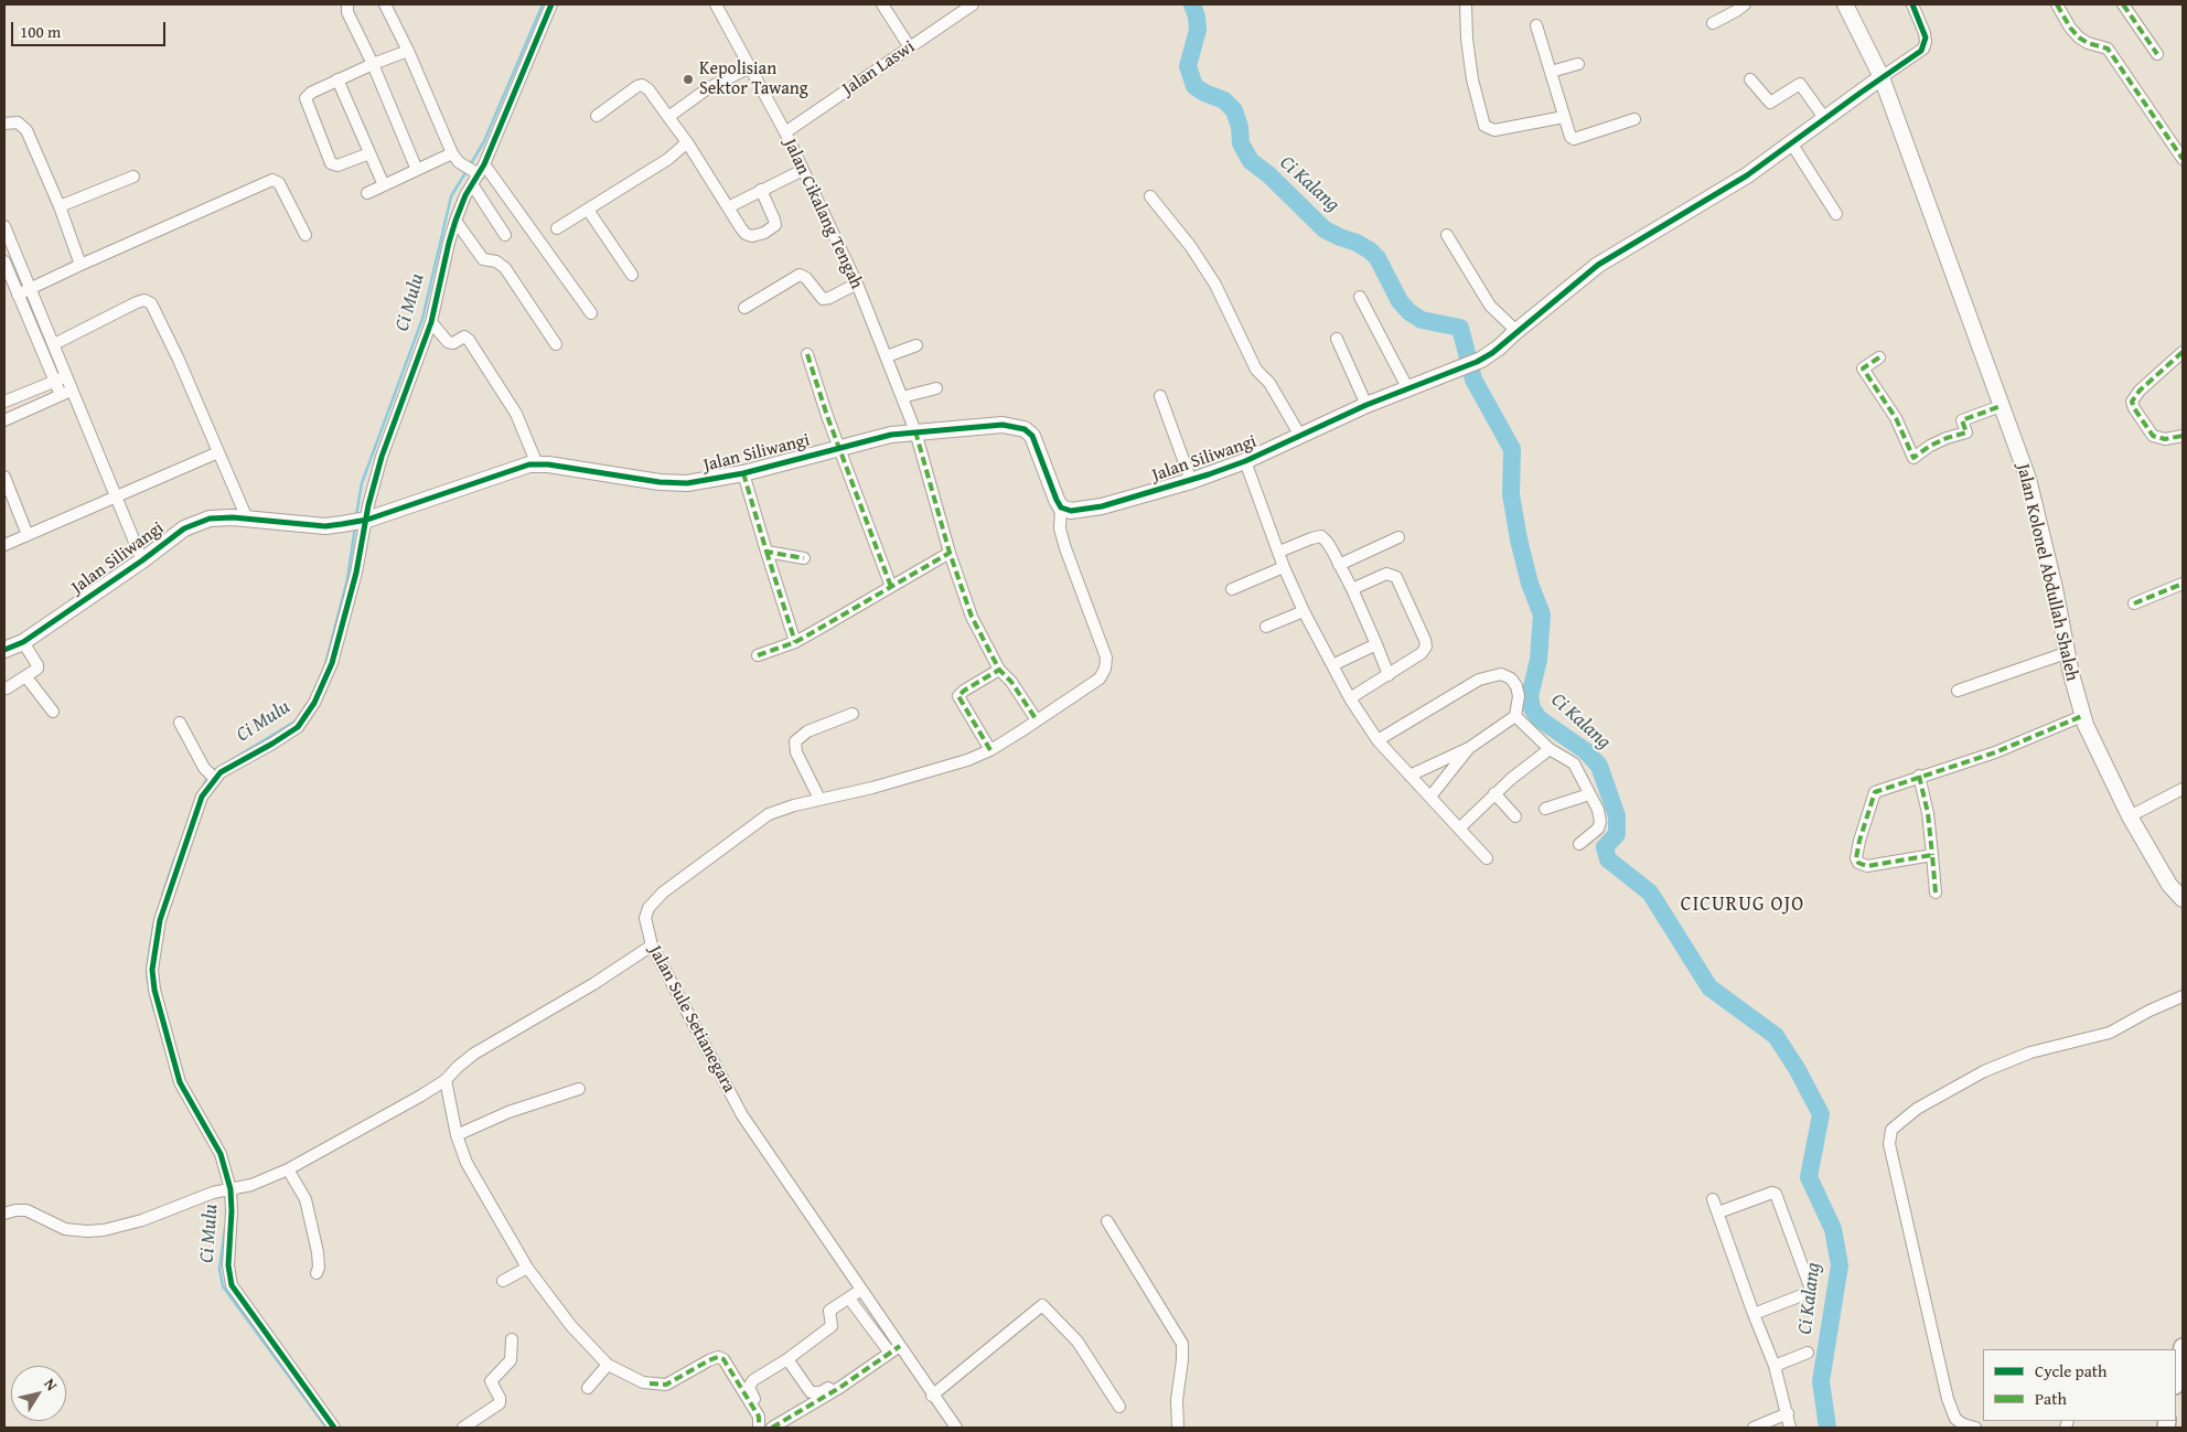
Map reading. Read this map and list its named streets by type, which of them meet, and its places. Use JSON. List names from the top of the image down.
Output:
{
  "streets": {
    "street": [
      "Jalan Laswi",
      "Jalan Cikalang Tengah",
      "Jalan Siliwangi",
      "Jalan Kolonel Abdullah Shaleh",
      "Jalan Sule Setianegara"
    ]
  },
  "crossings": [
    ["Jalan Laswi", "Jalan Cikalang Tengah"],
    ["Jalan Cikalang Tengah", "Jalan Siliwangi"],
    ["Jalan Cikalang Tengah", "Jalan Sule Setianegara"],
    ["Jalan Siliwangi", "Jalan Kolonel Abdullah Shaleh"],
    ["Jalan Siliwangi", "Jalan Sule Setianegara"]
  ],
  "districts": ["CICURUG OJO"],
  "water": ["Ci Kalang", "Ci Mulu"],
  "places": ["Kepolisian Sektor Tawang"],
  "legend": ["Cycle path", "Path"],
  "scale_bar": "100 m",
  "north": "top right"
}
